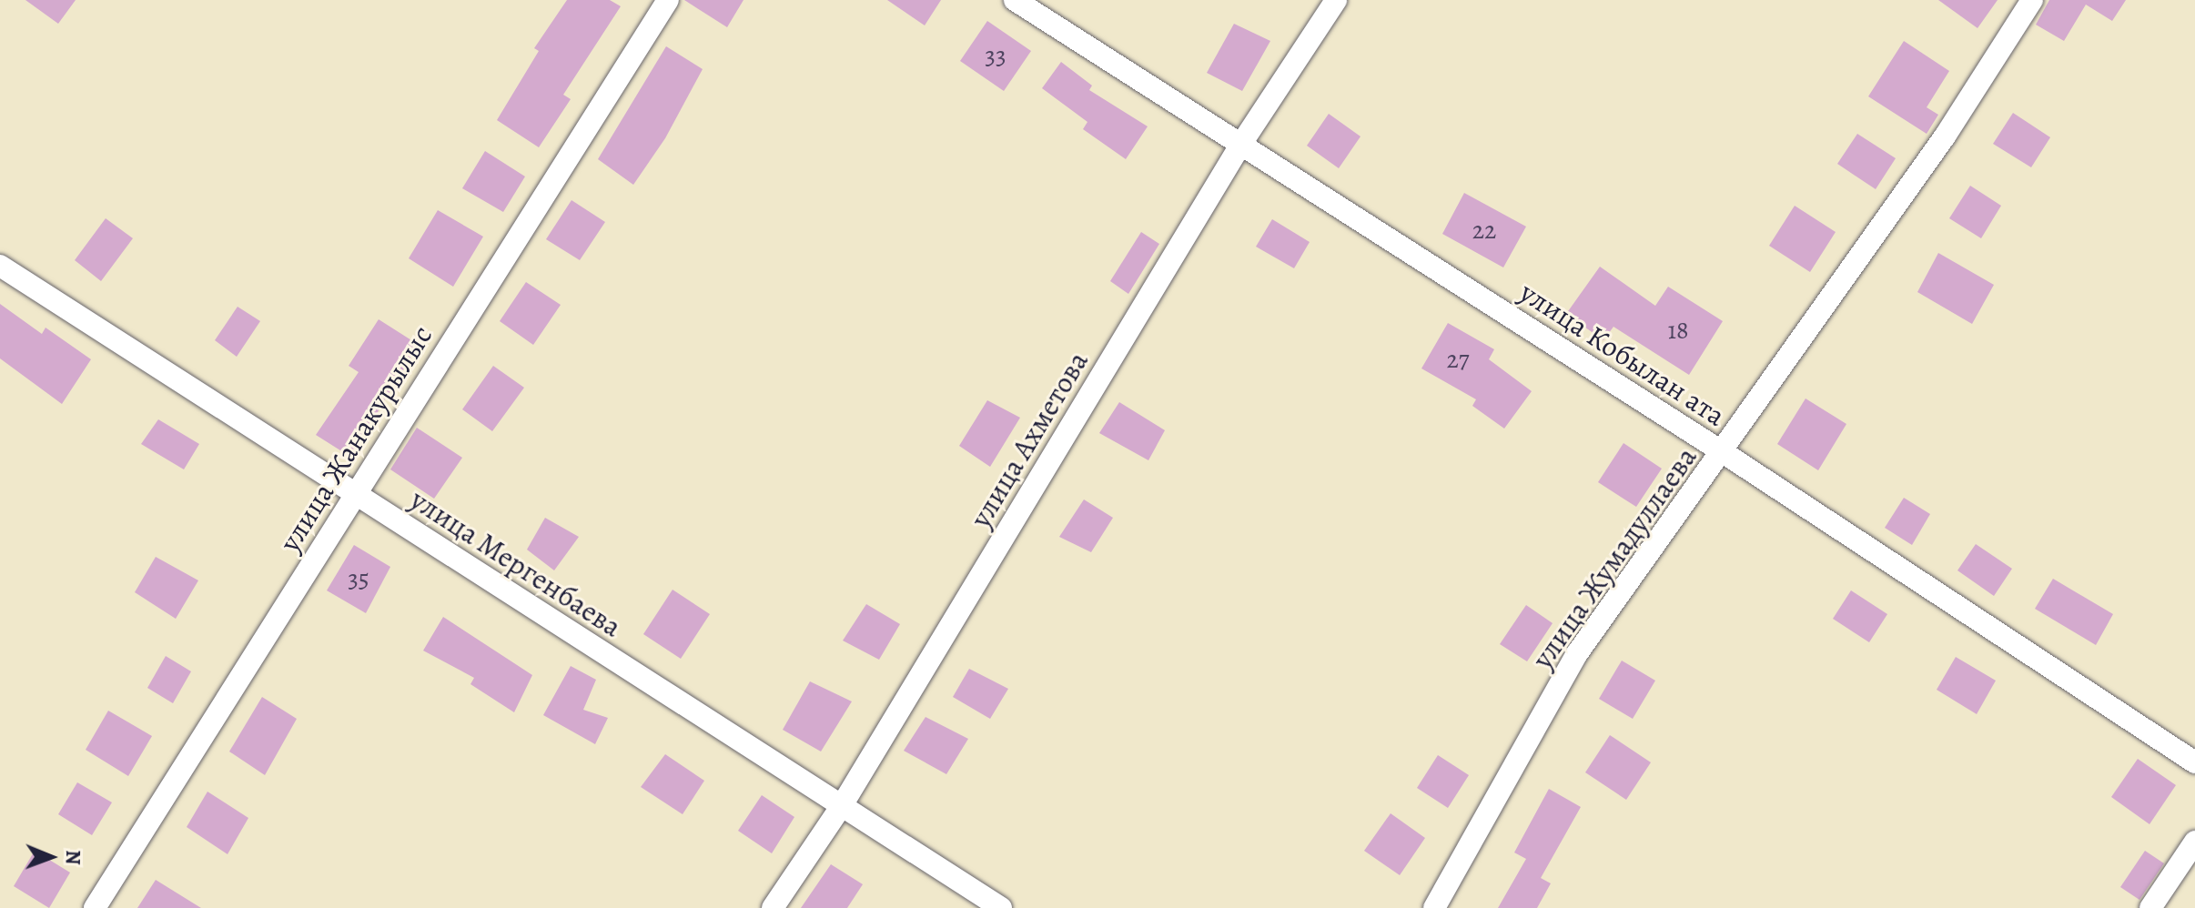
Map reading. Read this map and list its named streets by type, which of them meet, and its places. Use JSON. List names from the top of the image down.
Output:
{
  "streets": {
    "street": [
      "улица Кобылан ата",
      "улица Жанакурылыс",
      "улица Ахметова",
      "улица Жумадуллаева",
      "улица Мергенбаева"
    ]
  },
  "crossings": [
    ["улица Кобылан ата", "улица Ахметова"],
    ["улица Кобылан ата", "улица Жумадуллаева"],
    ["улица Жанакурылыс", "улица Мергенбаева"],
    ["улица Ахметова", "улица Мергенбаева"]
  ],
  "house_numbers": [
    "33",
    "22",
    "18",
    "27",
    "35"
  ],
  "north": "right"
}
